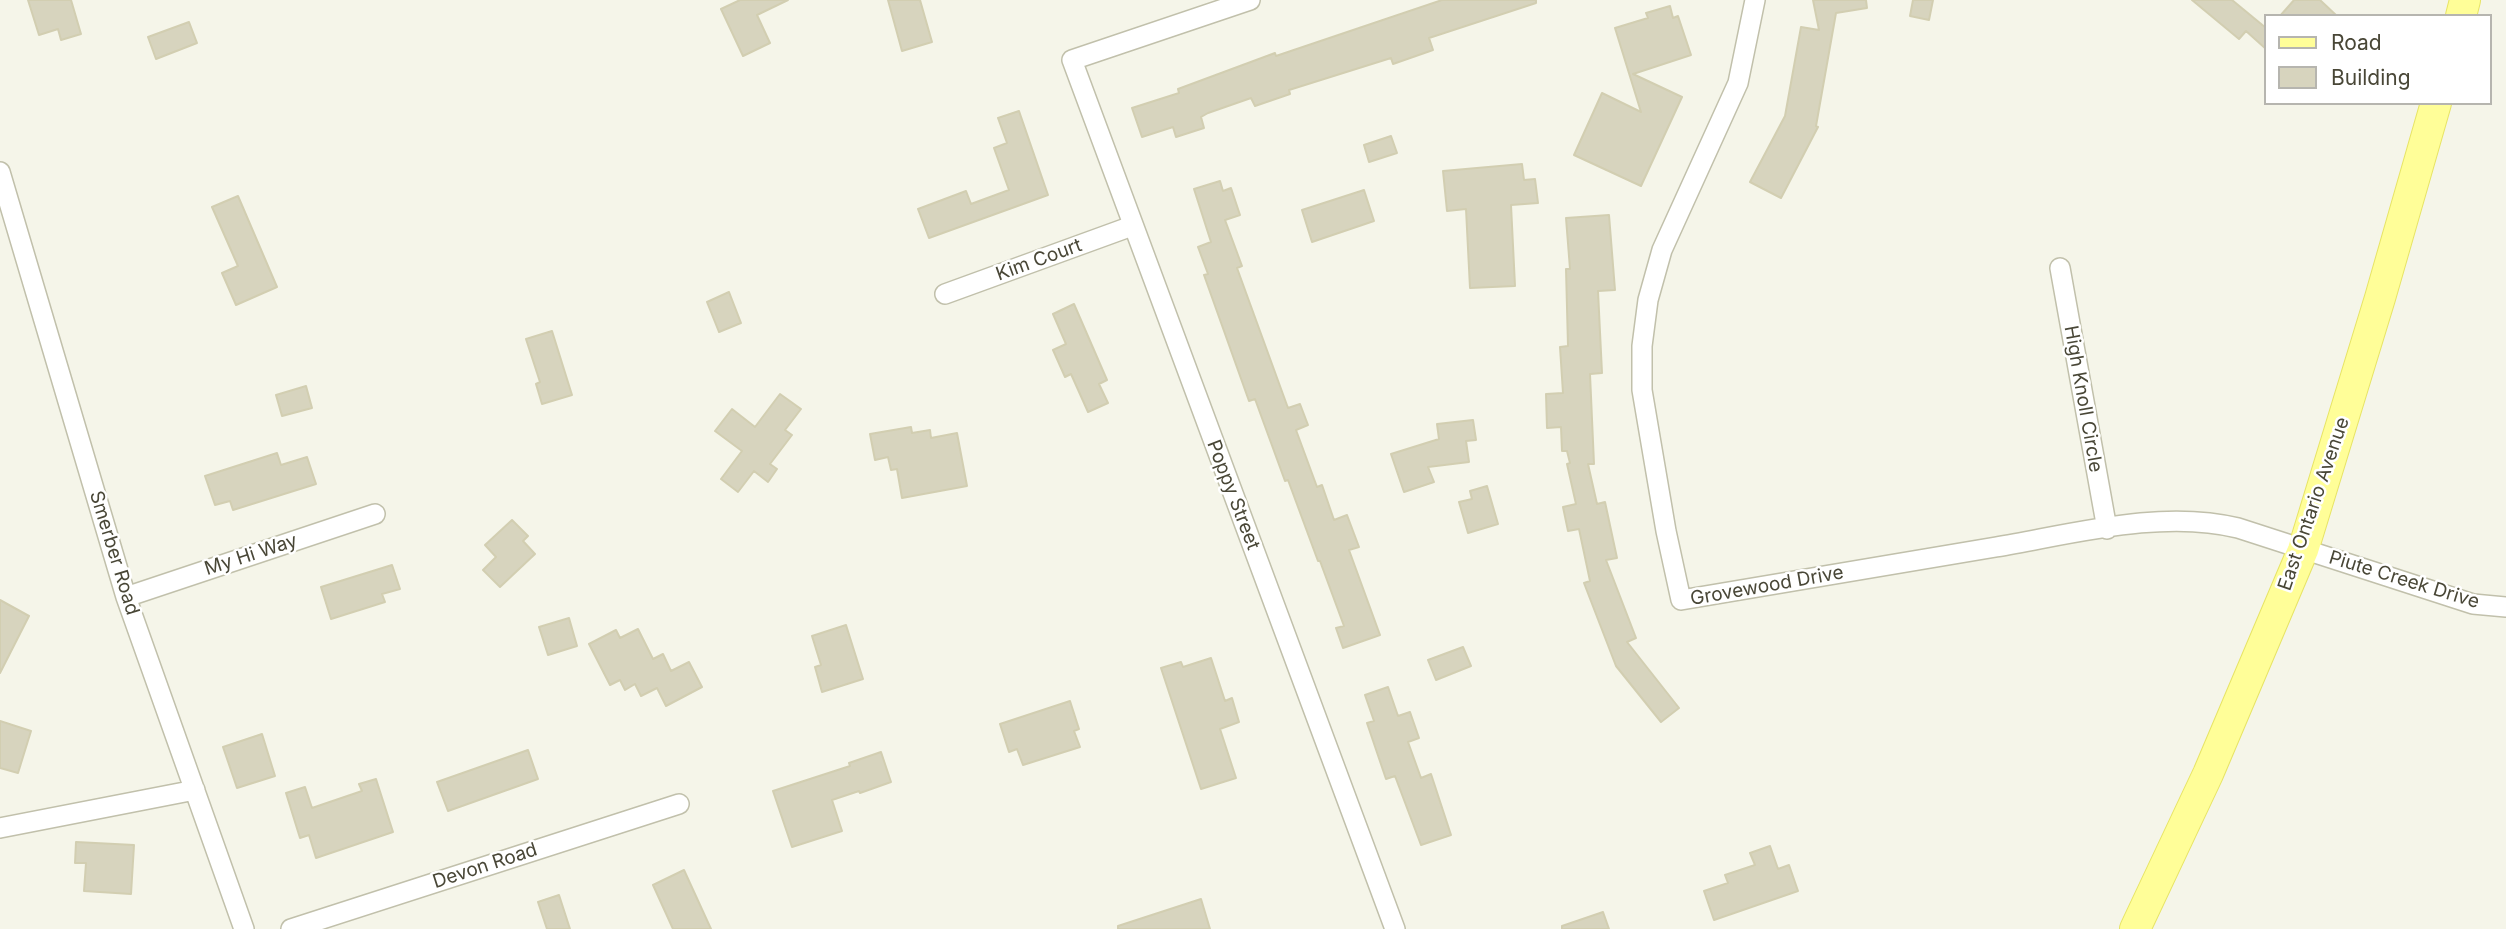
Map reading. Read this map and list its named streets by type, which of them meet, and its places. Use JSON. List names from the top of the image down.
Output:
{
  "streets": {
    "main road": ["East Ontario Avenue"],
    "street": [
      "Kim Court",
      "High Knoll Circle",
      "Poppy Street",
      "Smerber Road",
      "My Hi Way",
      "Piute Creek Drive",
      "Grovewood Drive",
      "Devon Road"
    ]
  },
  "crossings": [
    ["Kim Court", "Poppy Street"],
    ["High Knoll Circle", "Grovewood Drive"],
    ["East Ontario Avenue", "Piute Creek Drive"],
    ["East Ontario Avenue", "Grovewood Drive"],
    ["Smerber Road", "My Hi Way"],
    ["Piute Creek Drive", "Grovewood Drive"]
  ],
  "legend": ["Road", "Building"]
}
